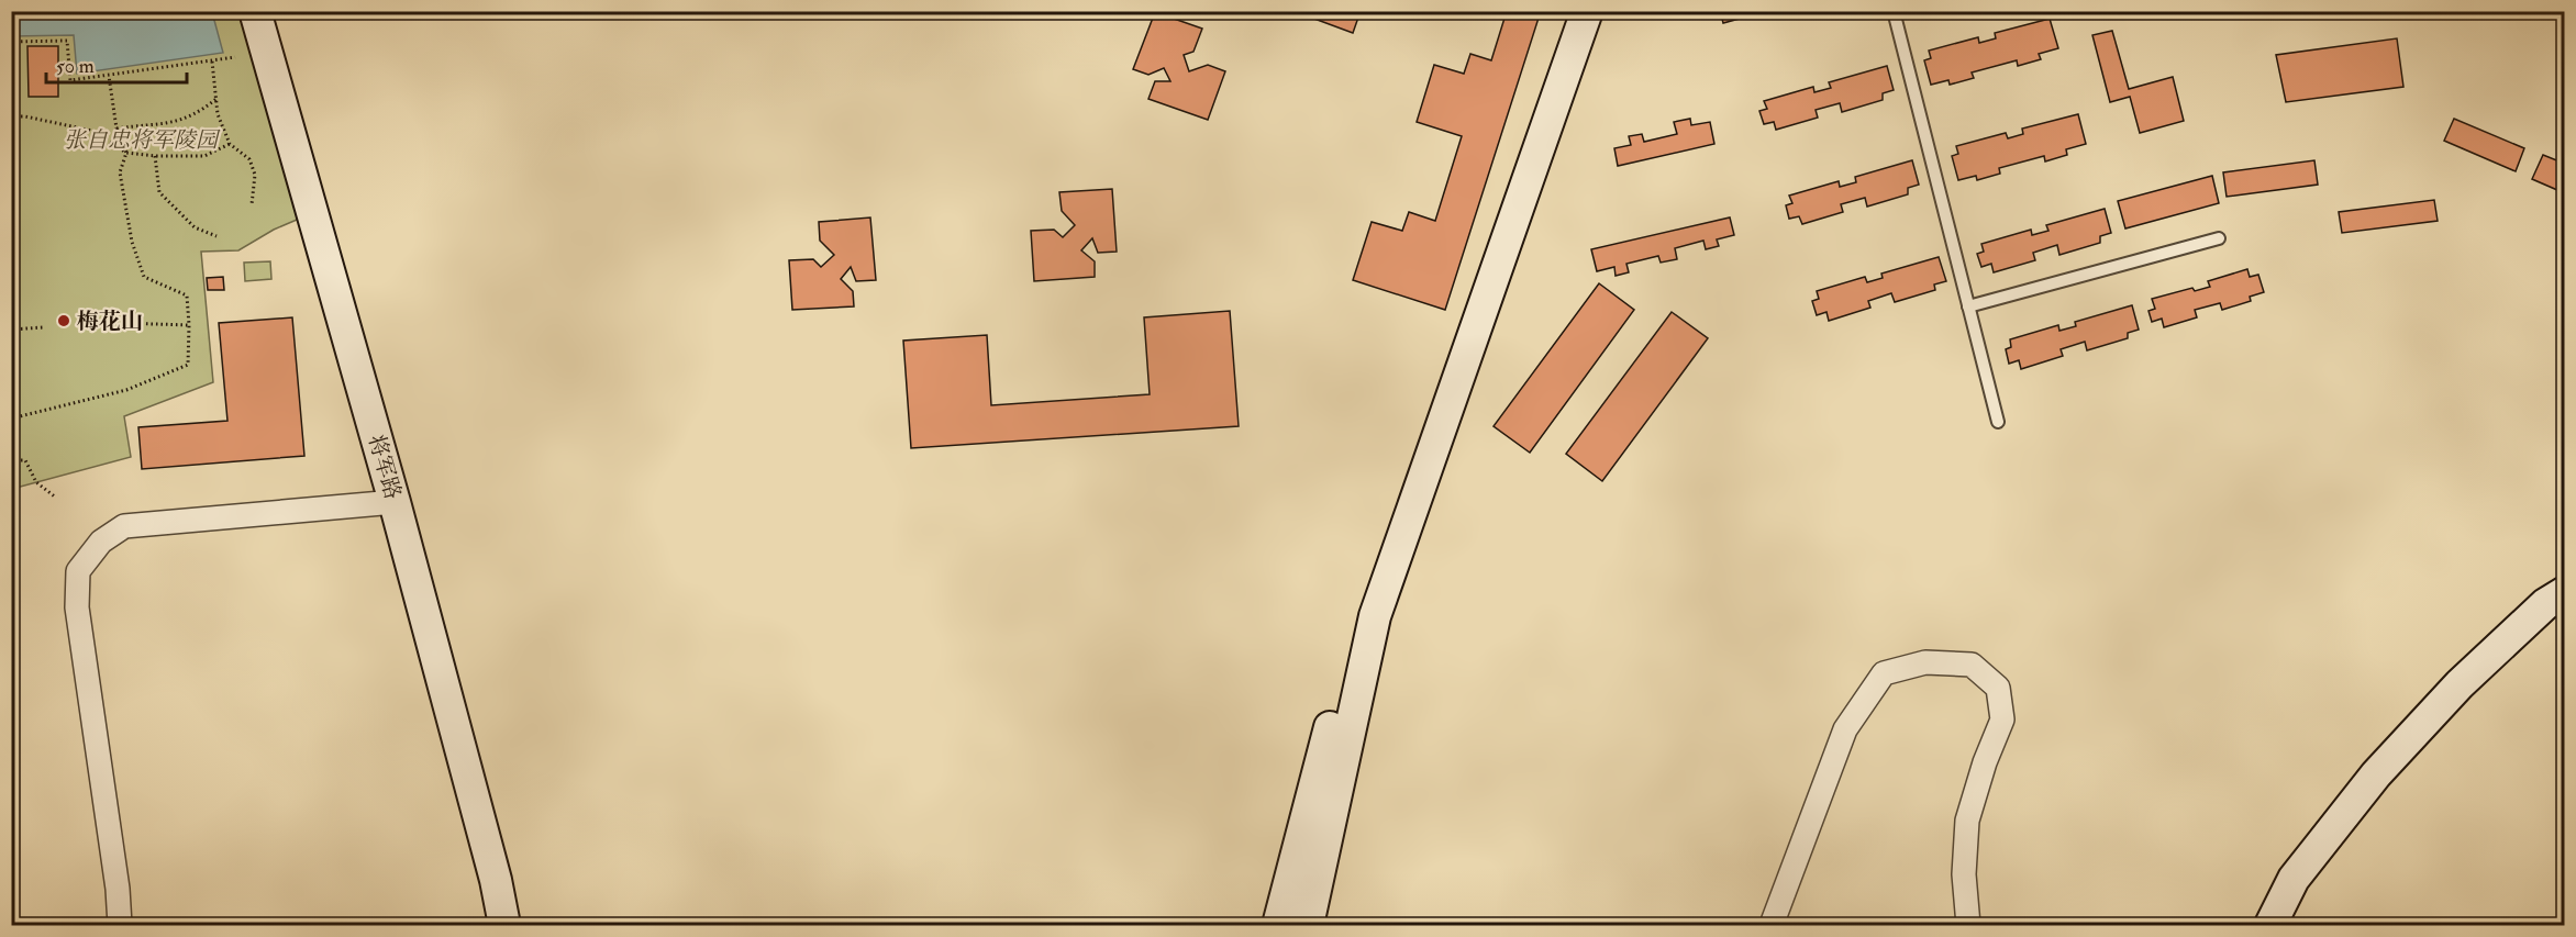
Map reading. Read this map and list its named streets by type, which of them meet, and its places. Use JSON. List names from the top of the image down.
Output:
{
  "streets": {
    "street": ["将军路"]
  },
  "parks": ["张自忠将军陵园"],
  "places": ["梅花山"],
  "scale_bar": "50 m"
}
